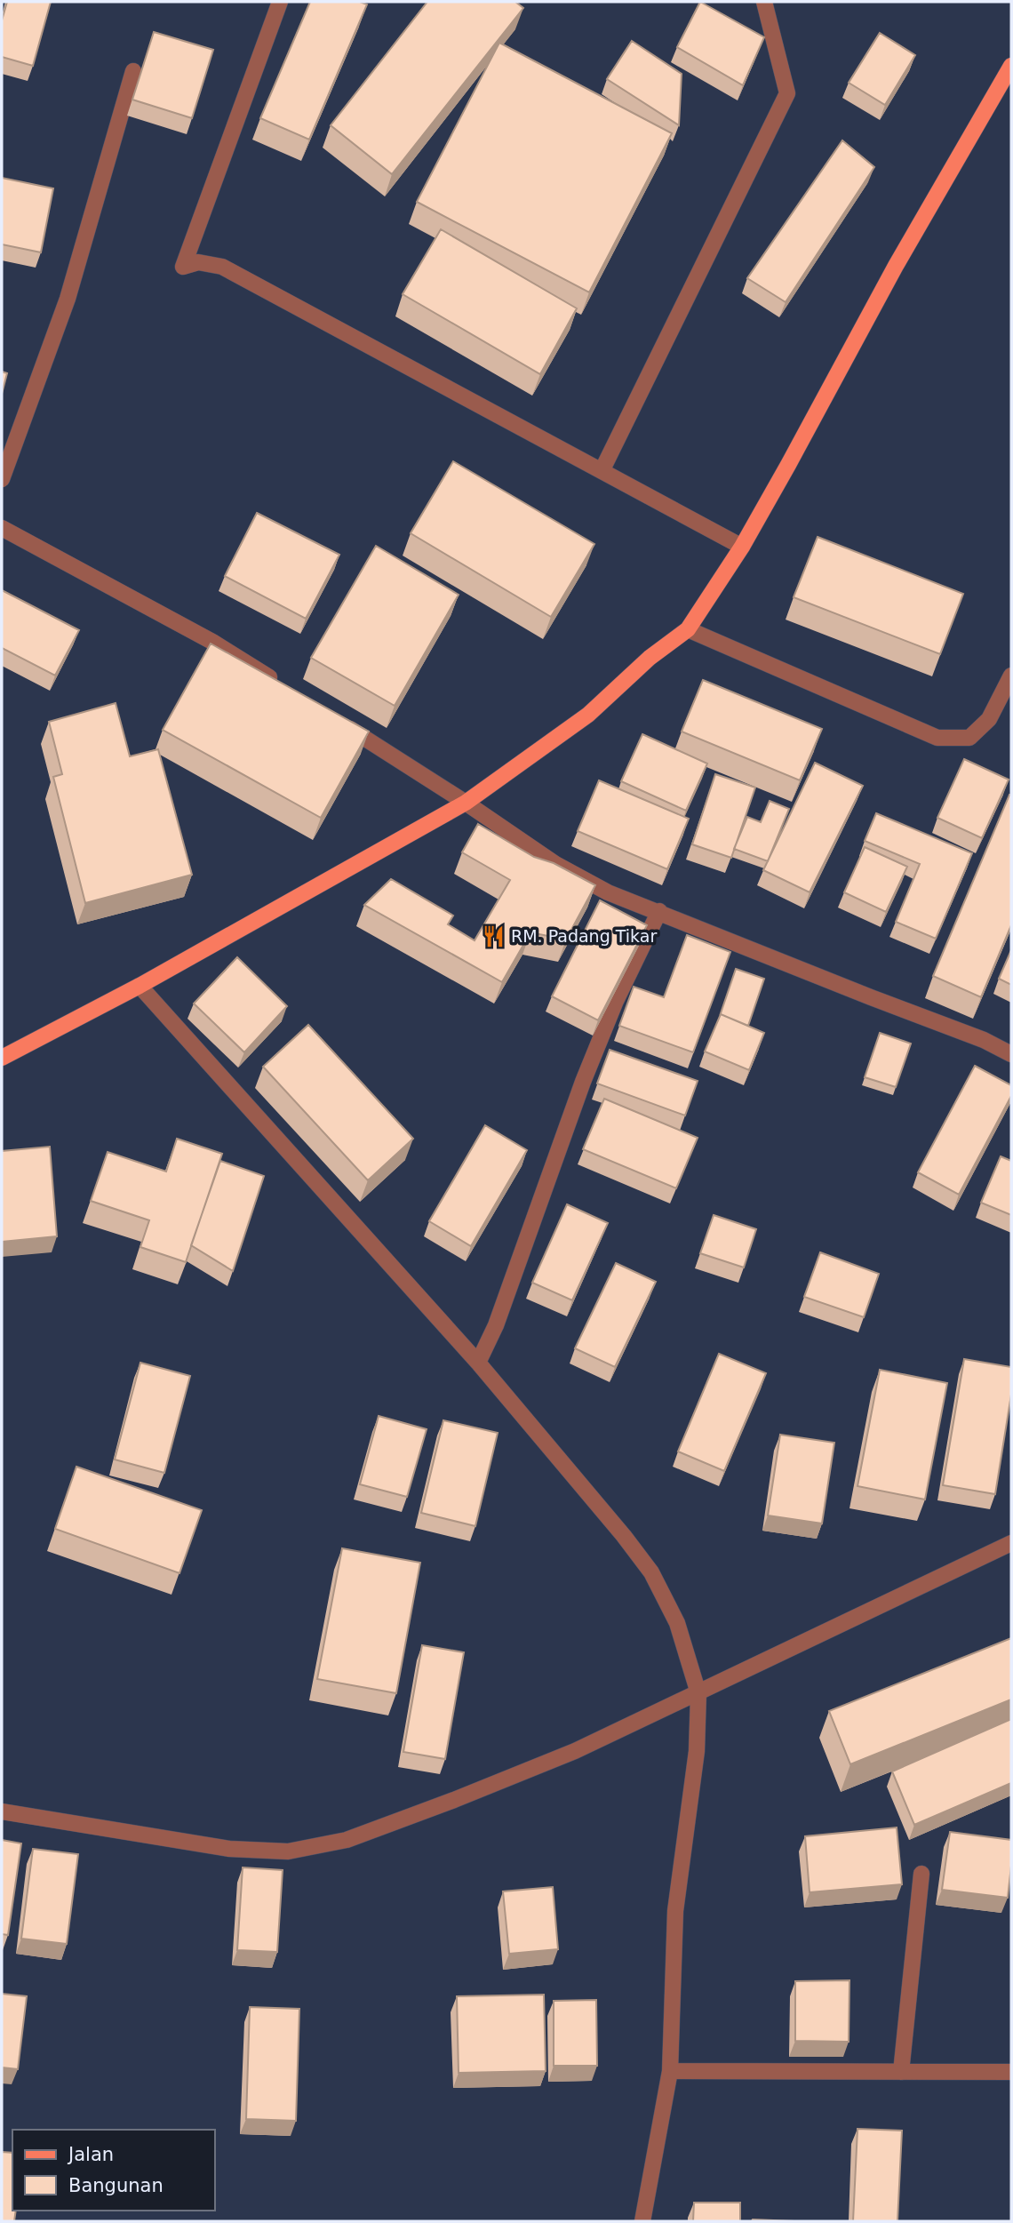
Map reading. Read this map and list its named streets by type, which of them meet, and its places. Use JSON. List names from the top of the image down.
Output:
{
  "places": {
    "restaurant": ["RM. Padang Tikar"]
  },
  "legend": ["Jalan", "Bangunan"]
}
